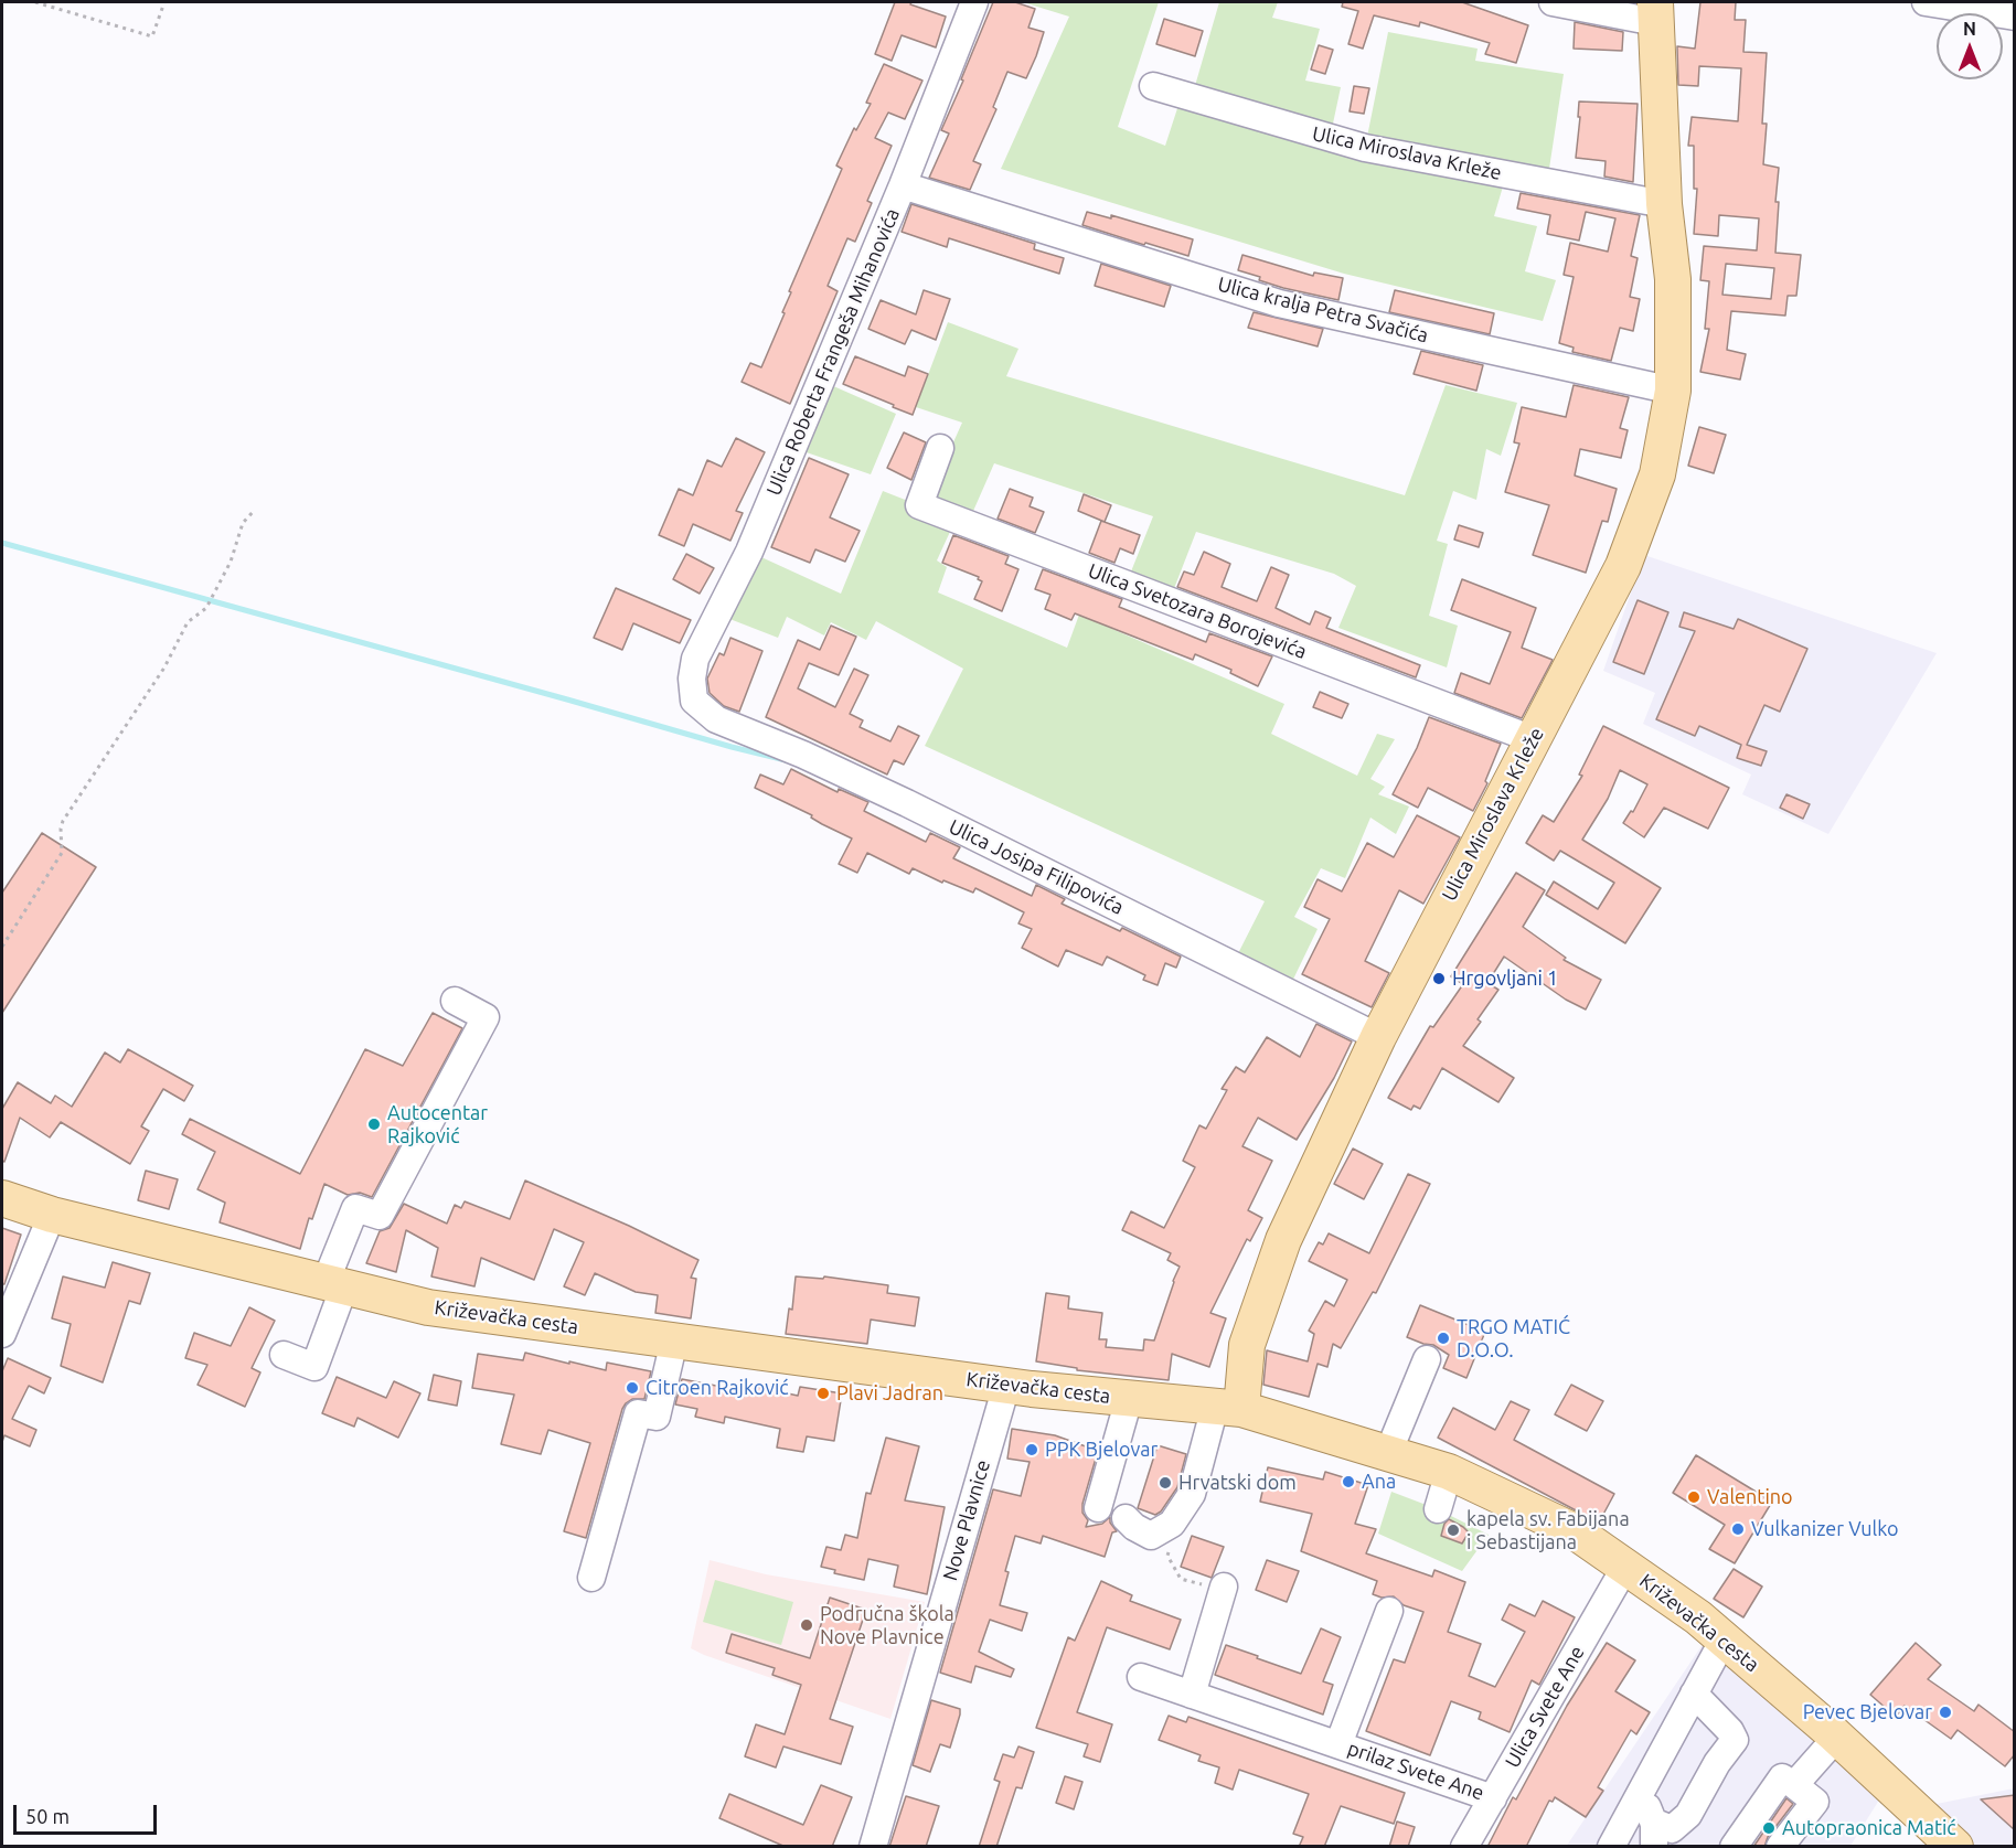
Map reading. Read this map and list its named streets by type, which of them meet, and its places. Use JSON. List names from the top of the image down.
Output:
{
  "streets": {
    "main road": ["Ulica Miroslava Krleže", "Križevačka cesta"],
    "street": [
      "Ulica kralja Petra Svačića",
      "Ulica Roberta Frangeša Mihanovića",
      "Ulica Svetozara Borojevića",
      "Ulica Josipa Filipovića",
      "Nove Plavnice",
      "Ulica Svete Ane",
      "prilaz Svete Ane"
    ]
  },
  "crossings": [
    ["Ulica Miroslava Krleže", "Ulica kralja Petra Svačića"],
    ["Ulica Miroslava Krleže", "Ulica Svetozara Borojevića"],
    ["Ulica Miroslava Krleže", "Ulica Josipa Filipovića"],
    ["Ulica Miroslava Krleže", "Križevačka cesta"],
    ["Ulica kralja Petra Svačića", "Ulica Roberta Frangeša Mihanovića"],
    ["Ulica Roberta Frangeša Mihanovića", "Ulica Josipa Filipovića"],
    ["Križevačka cesta", "Nove Plavnice"],
    ["Križevačka cesta", "Ulica Svete Ane"],
    ["Ulica Svete Ane", "prilaz Svete Ane"]
  ],
  "places": [
    "Hrgovljani 1",
    "Autocentar Rajković",
    "TRGO MATIĆ D.O.O.",
    "Citroen Rajković",
    "Plavi Jadran",
    "PPK Bjelovar",
    "Ana",
    "Hrvatski dom",
    "Valentino",
    "Vulkanizer Vulko",
    "kapela sv. Fabijana i Sebastijana",
    "Područna škola Nove Plavnice",
    "Pevec Bjelovar",
    "Autopraonica Matić"
  ],
  "scale_bar": "50 m",
  "north": "top"
}
